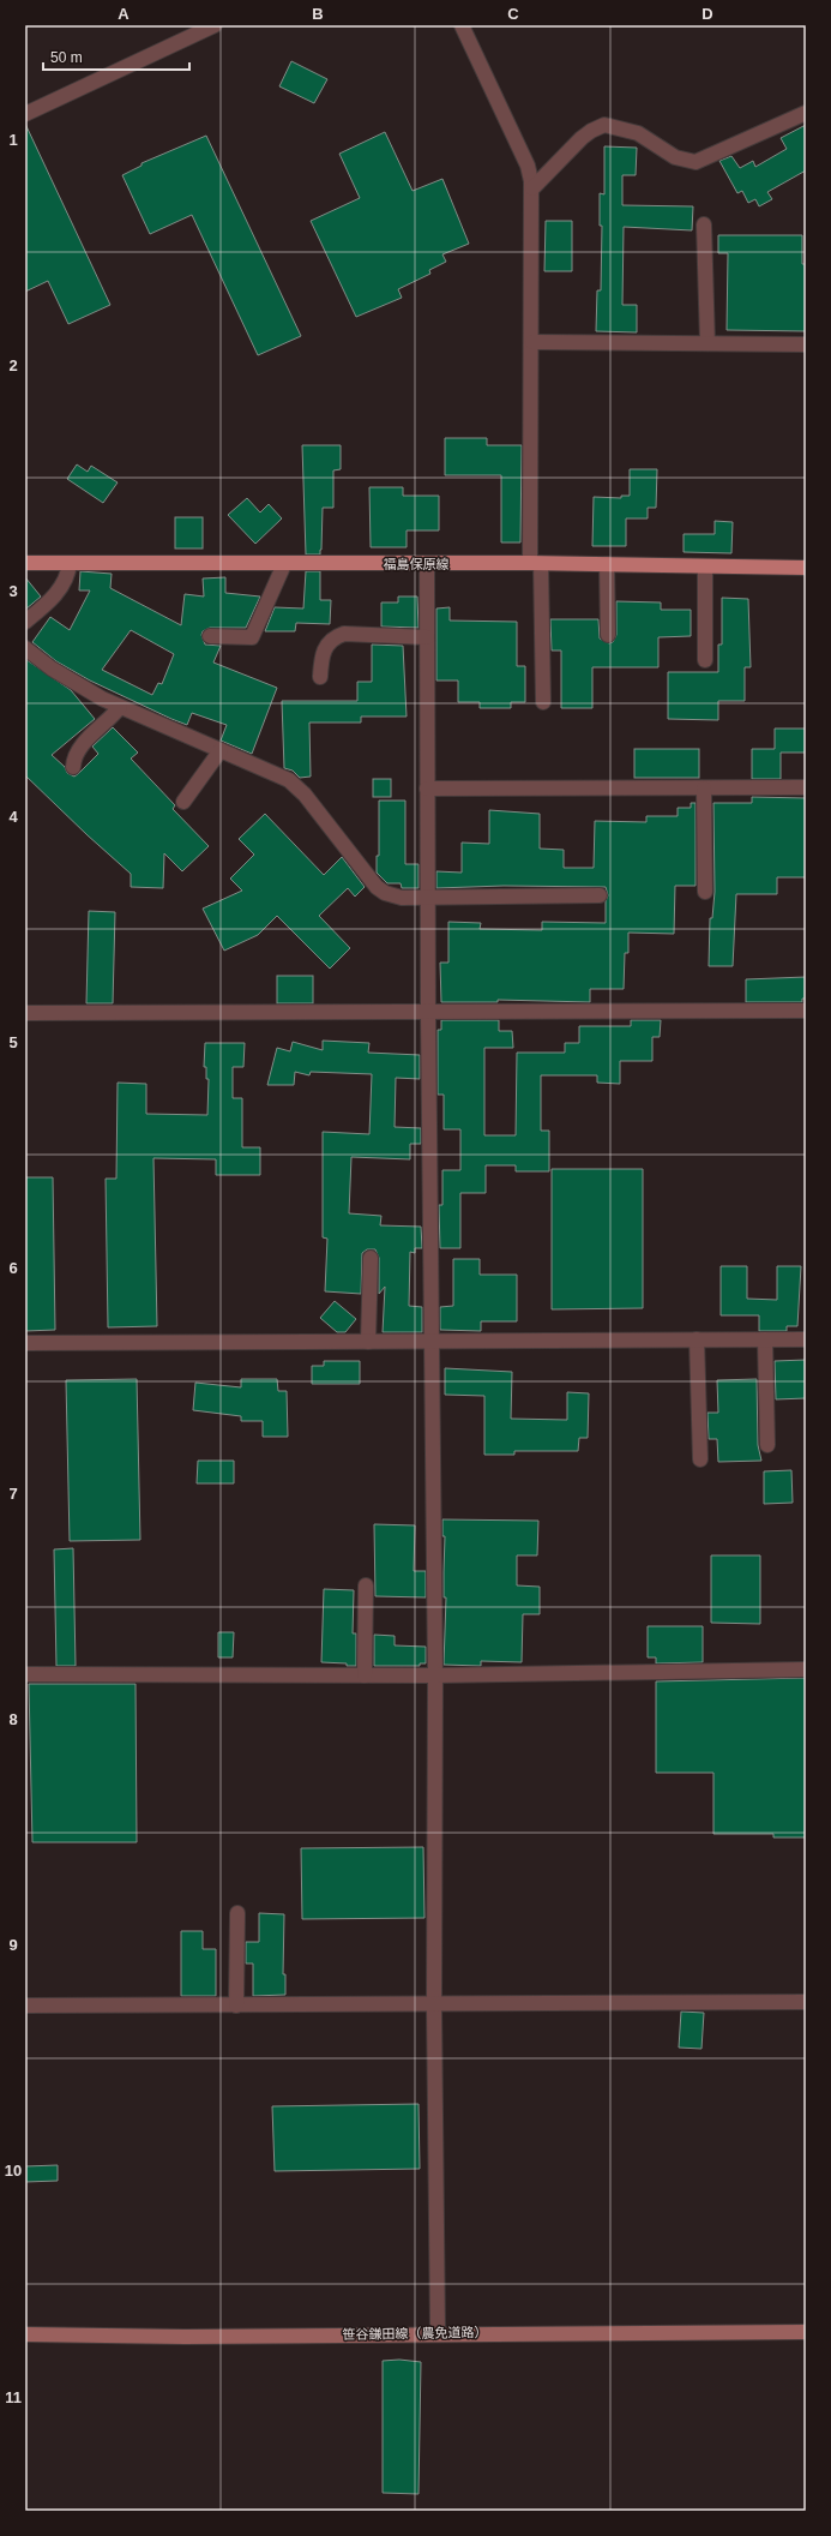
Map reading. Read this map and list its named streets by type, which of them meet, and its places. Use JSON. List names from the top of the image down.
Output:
{
  "streets": {
    "main road": ["福島保原線"],
    "street": ["笹谷鎌田線（農免道路）"]
  },
  "scale_bar": "50 m",
  "grid": {
    "columns": [
      "A",
      "B",
      "C",
      "D"
    ],
    "rows": [
      "1",
      "2",
      "3",
      "4",
      "5",
      "6",
      "7",
      "8",
      "9",
      "10",
      "11"
    ]
  }
}
